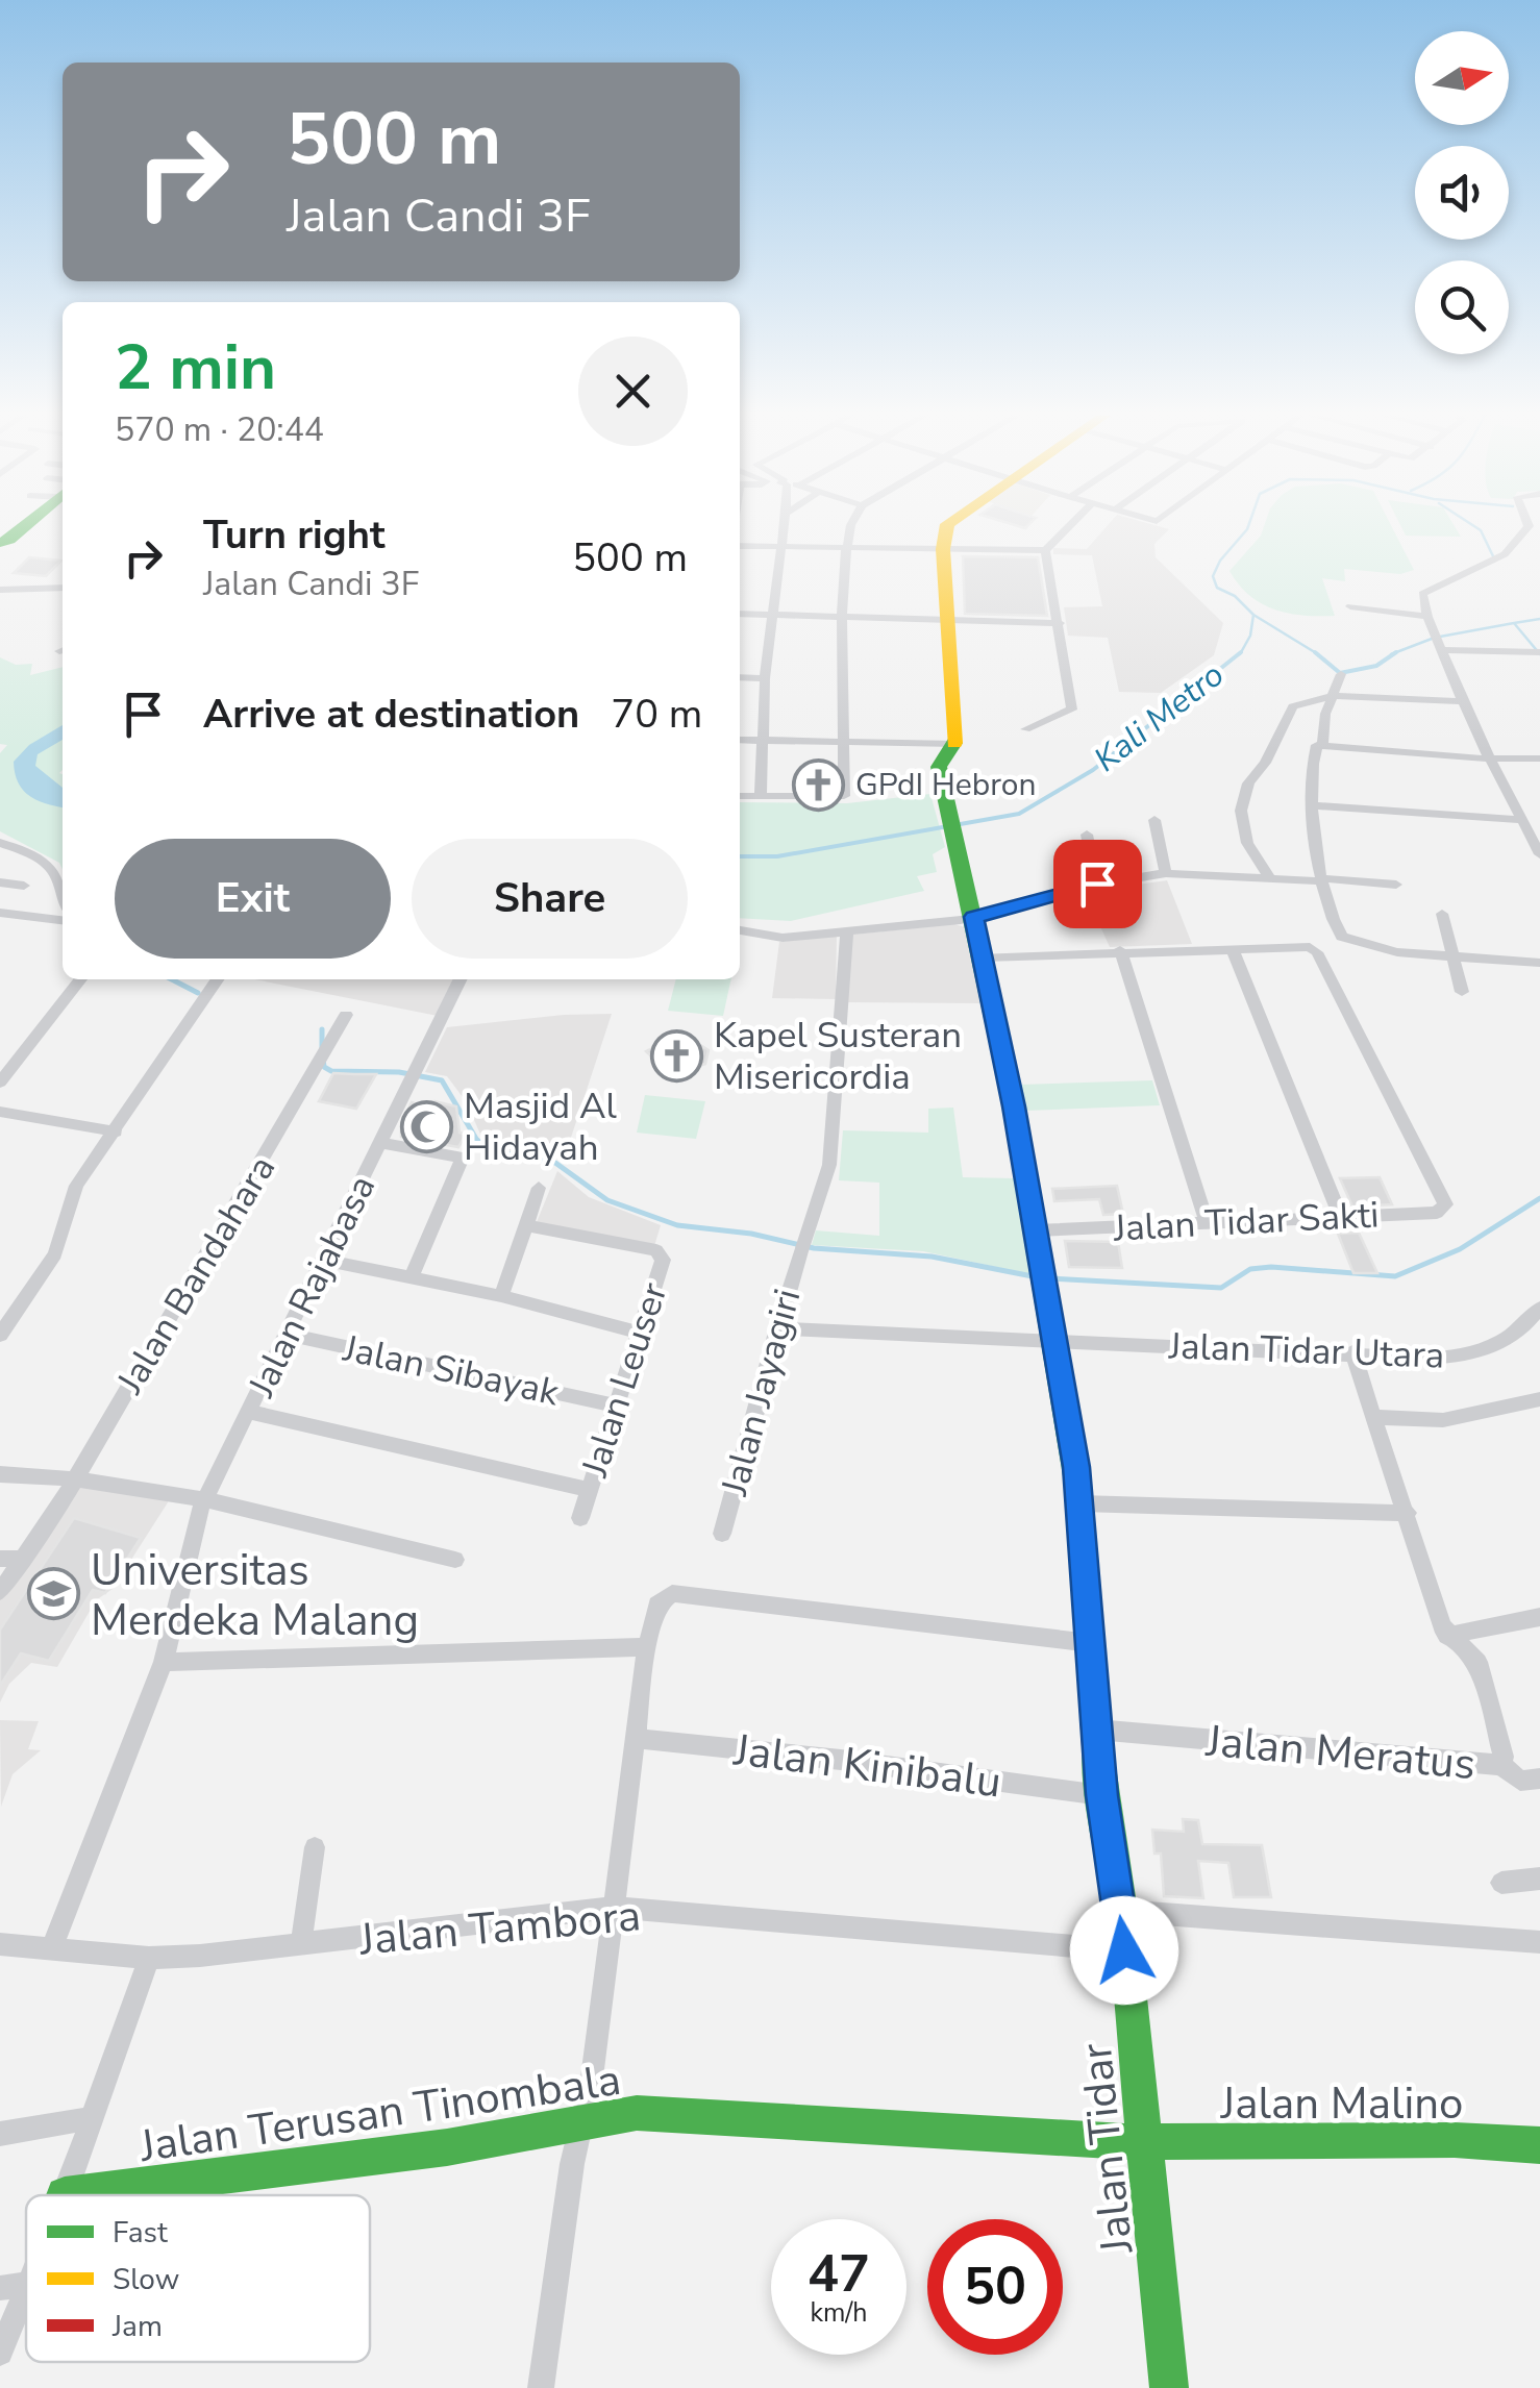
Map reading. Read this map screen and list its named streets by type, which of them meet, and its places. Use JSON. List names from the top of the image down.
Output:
{
  "streets": {
    "main road": ["Jalan Malino", "Jalan Terusan Tinombala", "Jalan Tidar"],
    "street": [
      "Jalan Tidar Sakti",
      "Jalan Bandahara",
      "Jalan Rajabasa",
      "Jalan Tidar Utara",
      "Jalan Sibayak",
      "Jalan Leuser",
      "Jalan Jayagiri",
      "Jalan Meratus",
      "Jalan Kinibalu",
      "Jalan Tambora"
    ]
  },
  "crossings": [
    ["Jalan Tidar Sakti", "Jalan Tidar"],
    ["Jalan Rajabasa", "Jalan Sibayak"],
    ["Jalan Rajabasa", "Jalan Tambora"],
    ["Jalan Tidar Utara", "Jalan Jayagiri"],
    ["Jalan Tidar Utara", "Jalan Tidar"],
    ["Jalan Sibayak", "Jalan Leuser"],
    ["Jalan Meratus", "Jalan Tidar"],
    ["Jalan Kinibalu", "Jalan Tidar"],
    ["Jalan Tambora", "Jalan Tidar"],
    ["Jalan Malino", "Jalan Terusan Tinombala"],
    ["Jalan Malino", "Jalan Tidar"],
    ["Jalan Terusan Tinombala", "Jalan Tidar"]
  ],
  "water": ["Kali Metro"],
  "places": {
    "church": ["GPdI Hebron", "Kapel Susteran Misericordia"],
    "mosque": ["Masjid Al Hidayah"],
    "school or university": ["Universitas Merdeka Malang"]
  },
  "legend": ["Fast", "Slow", "Jam"],
  "north": "right",
  "page": {
    "turn": ["500 m", "Jalan Candi 3F"],
    "heading": ["2 min", "570 m · 20:44"],
    "list": [
      {
        "name": "Turn right",
        "note": "Jalan Candi 3F",
        "value": "500 m"
      },
      {
        "name": "Arrive at destination",
        "value": "70 m"
      }
    ],
    "buttons": ["Exit", "Share"],
    "speed": "47 km/h",
    "limit": "50"
  }
}
